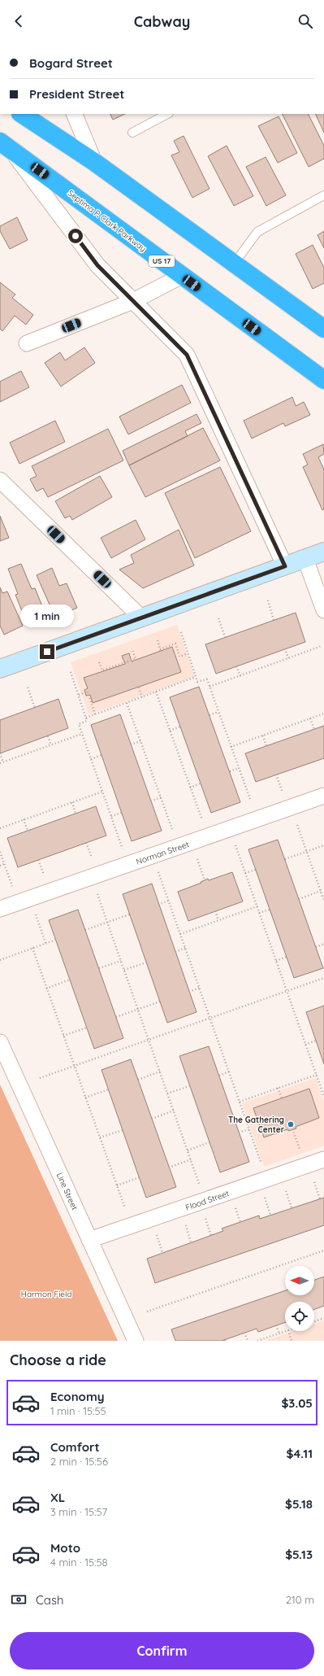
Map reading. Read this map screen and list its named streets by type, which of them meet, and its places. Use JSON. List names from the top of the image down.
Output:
{
  "streets": {
    "highway": ["Septima P. Clark Parkway", "US 17"],
    "street": ["Norman Street", "Line Street", "Flood Street"]
  },
  "crossings": [
    ["Line Street", "Flood Street"]
  ],
  "parks": ["Harmon Field"],
  "places": ["The Gathering Center"],
  "north": "left",
  "page": {
    "header": "Cabway",
    "banner": ["Bogard Street", "President Street"],
    "bubble": "1 min",
    "heading": "Choose a ride",
    "list": [
      {
        "name": "Economy",
        "note": "1 min · 15:55",
        "value": "$3.05"
      },
      {
        "name": "Comfort",
        "note": "2 min · 15:56",
        "value": "$4.11"
      },
      {
        "name": "XL",
        "note": "3 min · 15:57",
        "value": "$5.18"
      },
      {
        "name": "Moto",
        "note": "4 min · 15:58",
        "value": "$5.13"
      }
    ],
    "pay": ["Cash", "210 m"],
    "buttons": "Confirm"
  }
}
